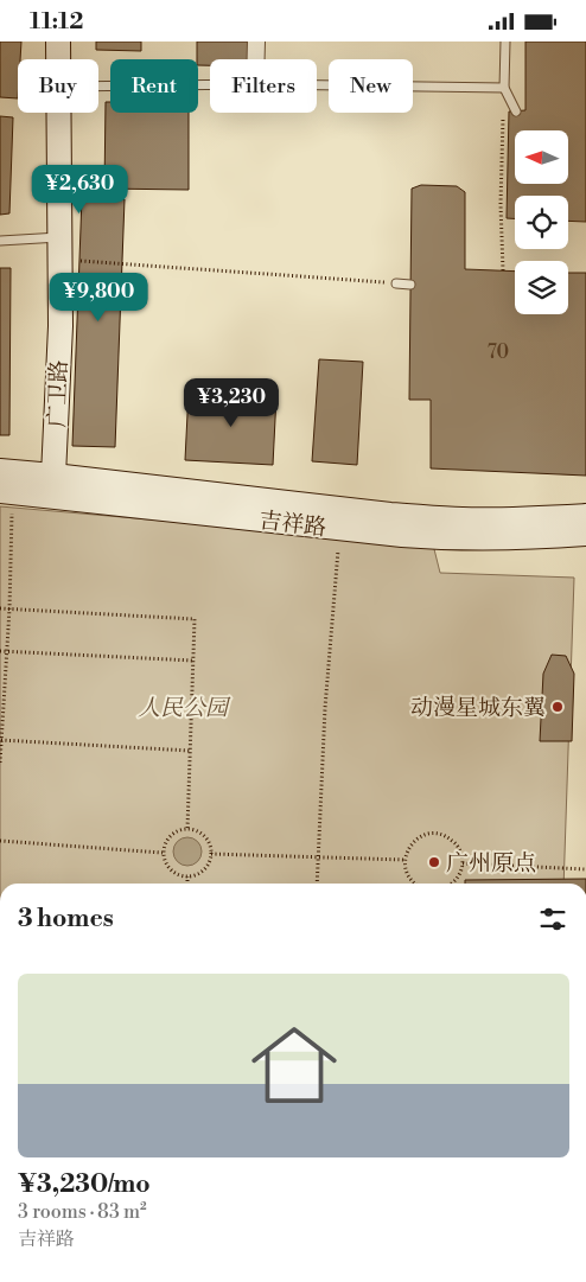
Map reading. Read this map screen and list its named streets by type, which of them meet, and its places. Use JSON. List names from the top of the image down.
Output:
{
  "streets": {
    "street": ["广卫路", "吉祥路"]
  },
  "crossings": [
    ["广卫路", "吉祥路"]
  ],
  "parks": ["人民公园"],
  "places": ["动漫星城东翼", "广州原点"],
  "house_numbers": ["70"],
  "north": "left",
  "page": {
    "status": "11:12",
    "chip": [
      "Buy",
      "Rent",
      "Filters",
      "New"
    ],
    "price": ["¥2,630", "¥9,800", "¥3,230"],
    "heading": "3 homes",
    "list": [
      {
        "name": "¥3,230/mo",
        "note": "3 rooms · 83 m² · 吉祥路"
      }
    ]
  }
}
